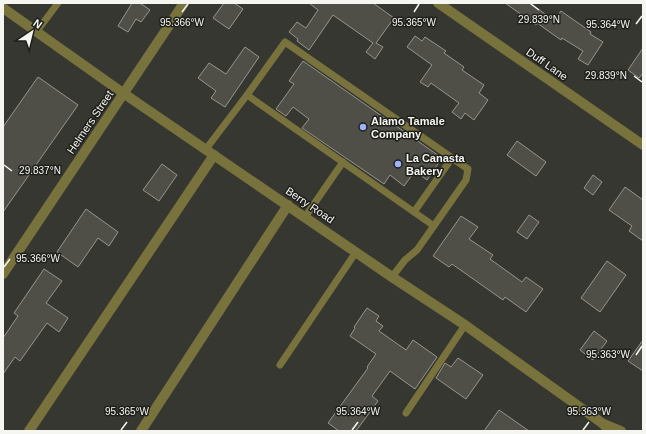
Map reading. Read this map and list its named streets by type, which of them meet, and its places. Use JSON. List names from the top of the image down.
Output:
{
  "streets": {
    "street": ["Duff Lane", "Helmers Street", "Berry Road"]
  },
  "crossings": [
    ["Helmers Street", "Berry Road"]
  ],
  "places": ["Alamo Tamale Company", "La Canasta Bakery"],
  "north": "top right",
  "coordinates": [
    "29.839°N",
    "95.366°W",
    "95.365°W",
    "95.364°W",
    "29.837°N",
    "95.363°W"
  ]
}
